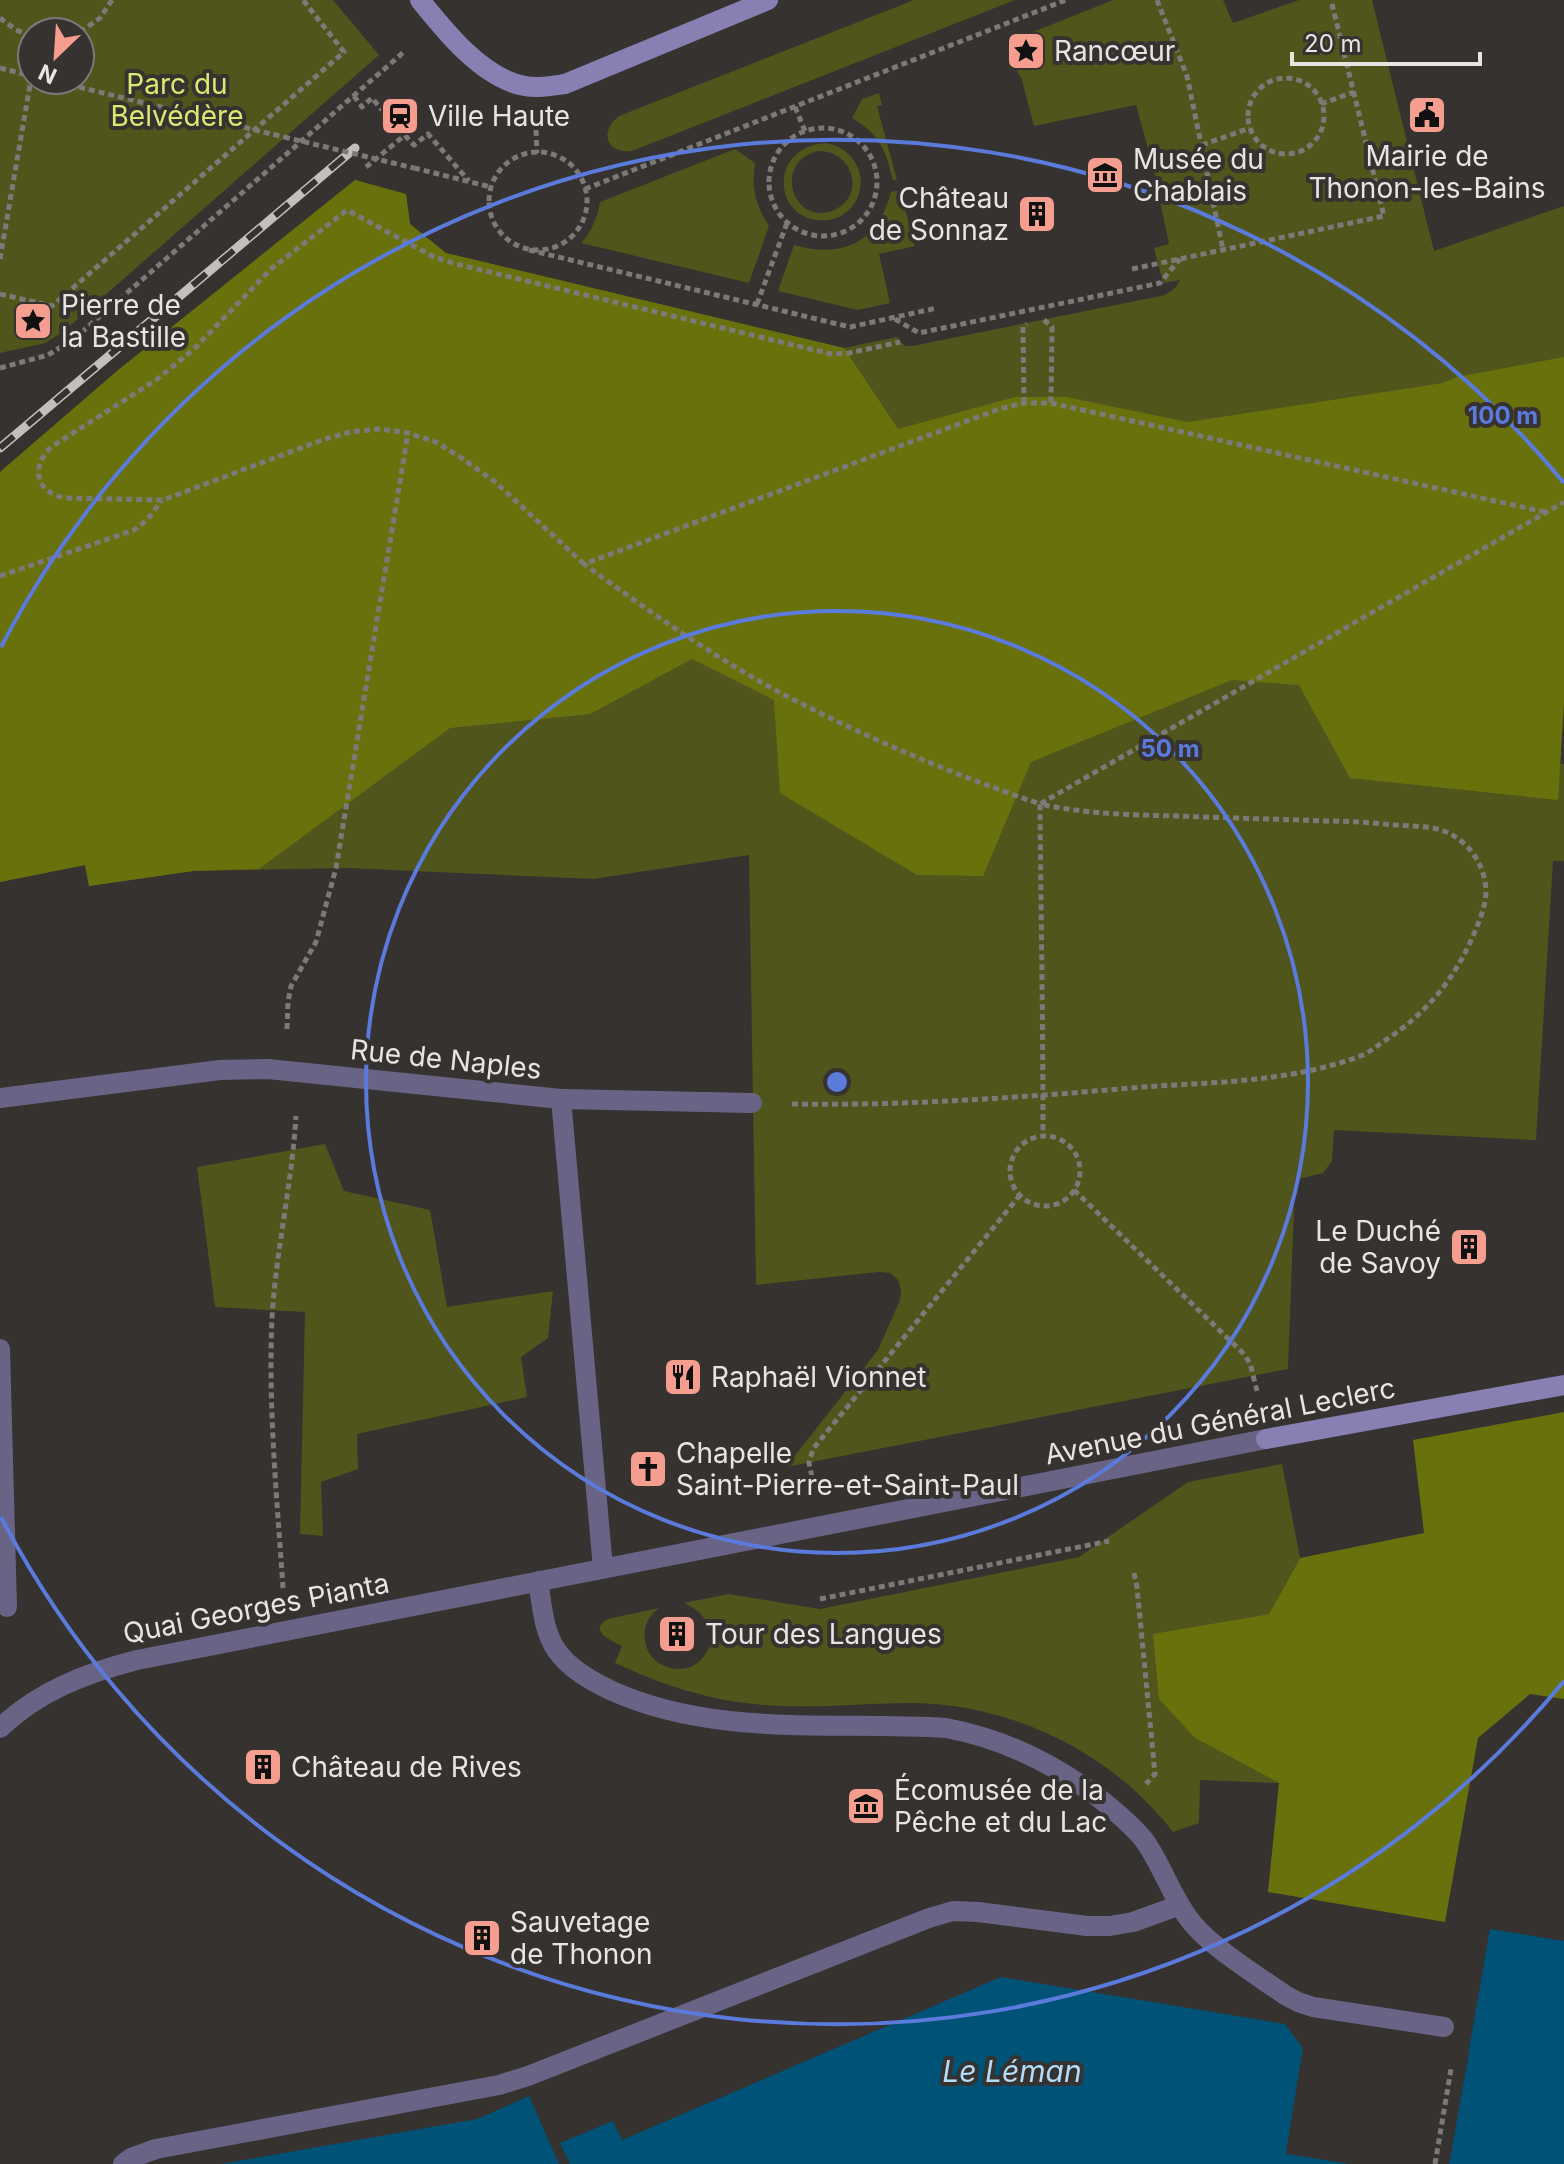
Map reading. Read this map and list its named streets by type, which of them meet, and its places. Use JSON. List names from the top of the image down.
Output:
{
  "streets": {
    "street": ["Rue de Naples", "Avenue du Général Leclerc", "Quai Georges Pianta"]
  },
  "crossings": [
    ["Rue de Naples", "Avenue du Général Leclerc"],
    ["Rue de Naples", "Quai Georges Pianta"],
    ["Avenue du Général Leclerc", "Quai Georges Pianta"]
  ],
  "water": ["Le Léman"],
  "parks": ["Parc du Belvédère"],
  "places": {
    "place": ["Rancœur", "Pierre de la Bastille"],
    "public building": ["Mairie de Thonon-les-Bains"],
    "station": ["Ville Haute"],
    "museum": ["Musée du Chablais", "Écomusée de la Pêche et du Lac"],
    "building": [
      "Château de Sonnaz",
      "Le Duché de Savoy",
      "Tour des Langues",
      "Château de Rives",
      "Sauvetage de Thonon"
    ],
    "restaurant": ["Raphaël Vionnet"],
    "church": ["Chapelle Saint-Pierre-et-Saint-Paul"]
  },
  "scale_bar": "20 m",
  "north": "bottom left",
  "rings": ["100 m", "50 m"]
}
